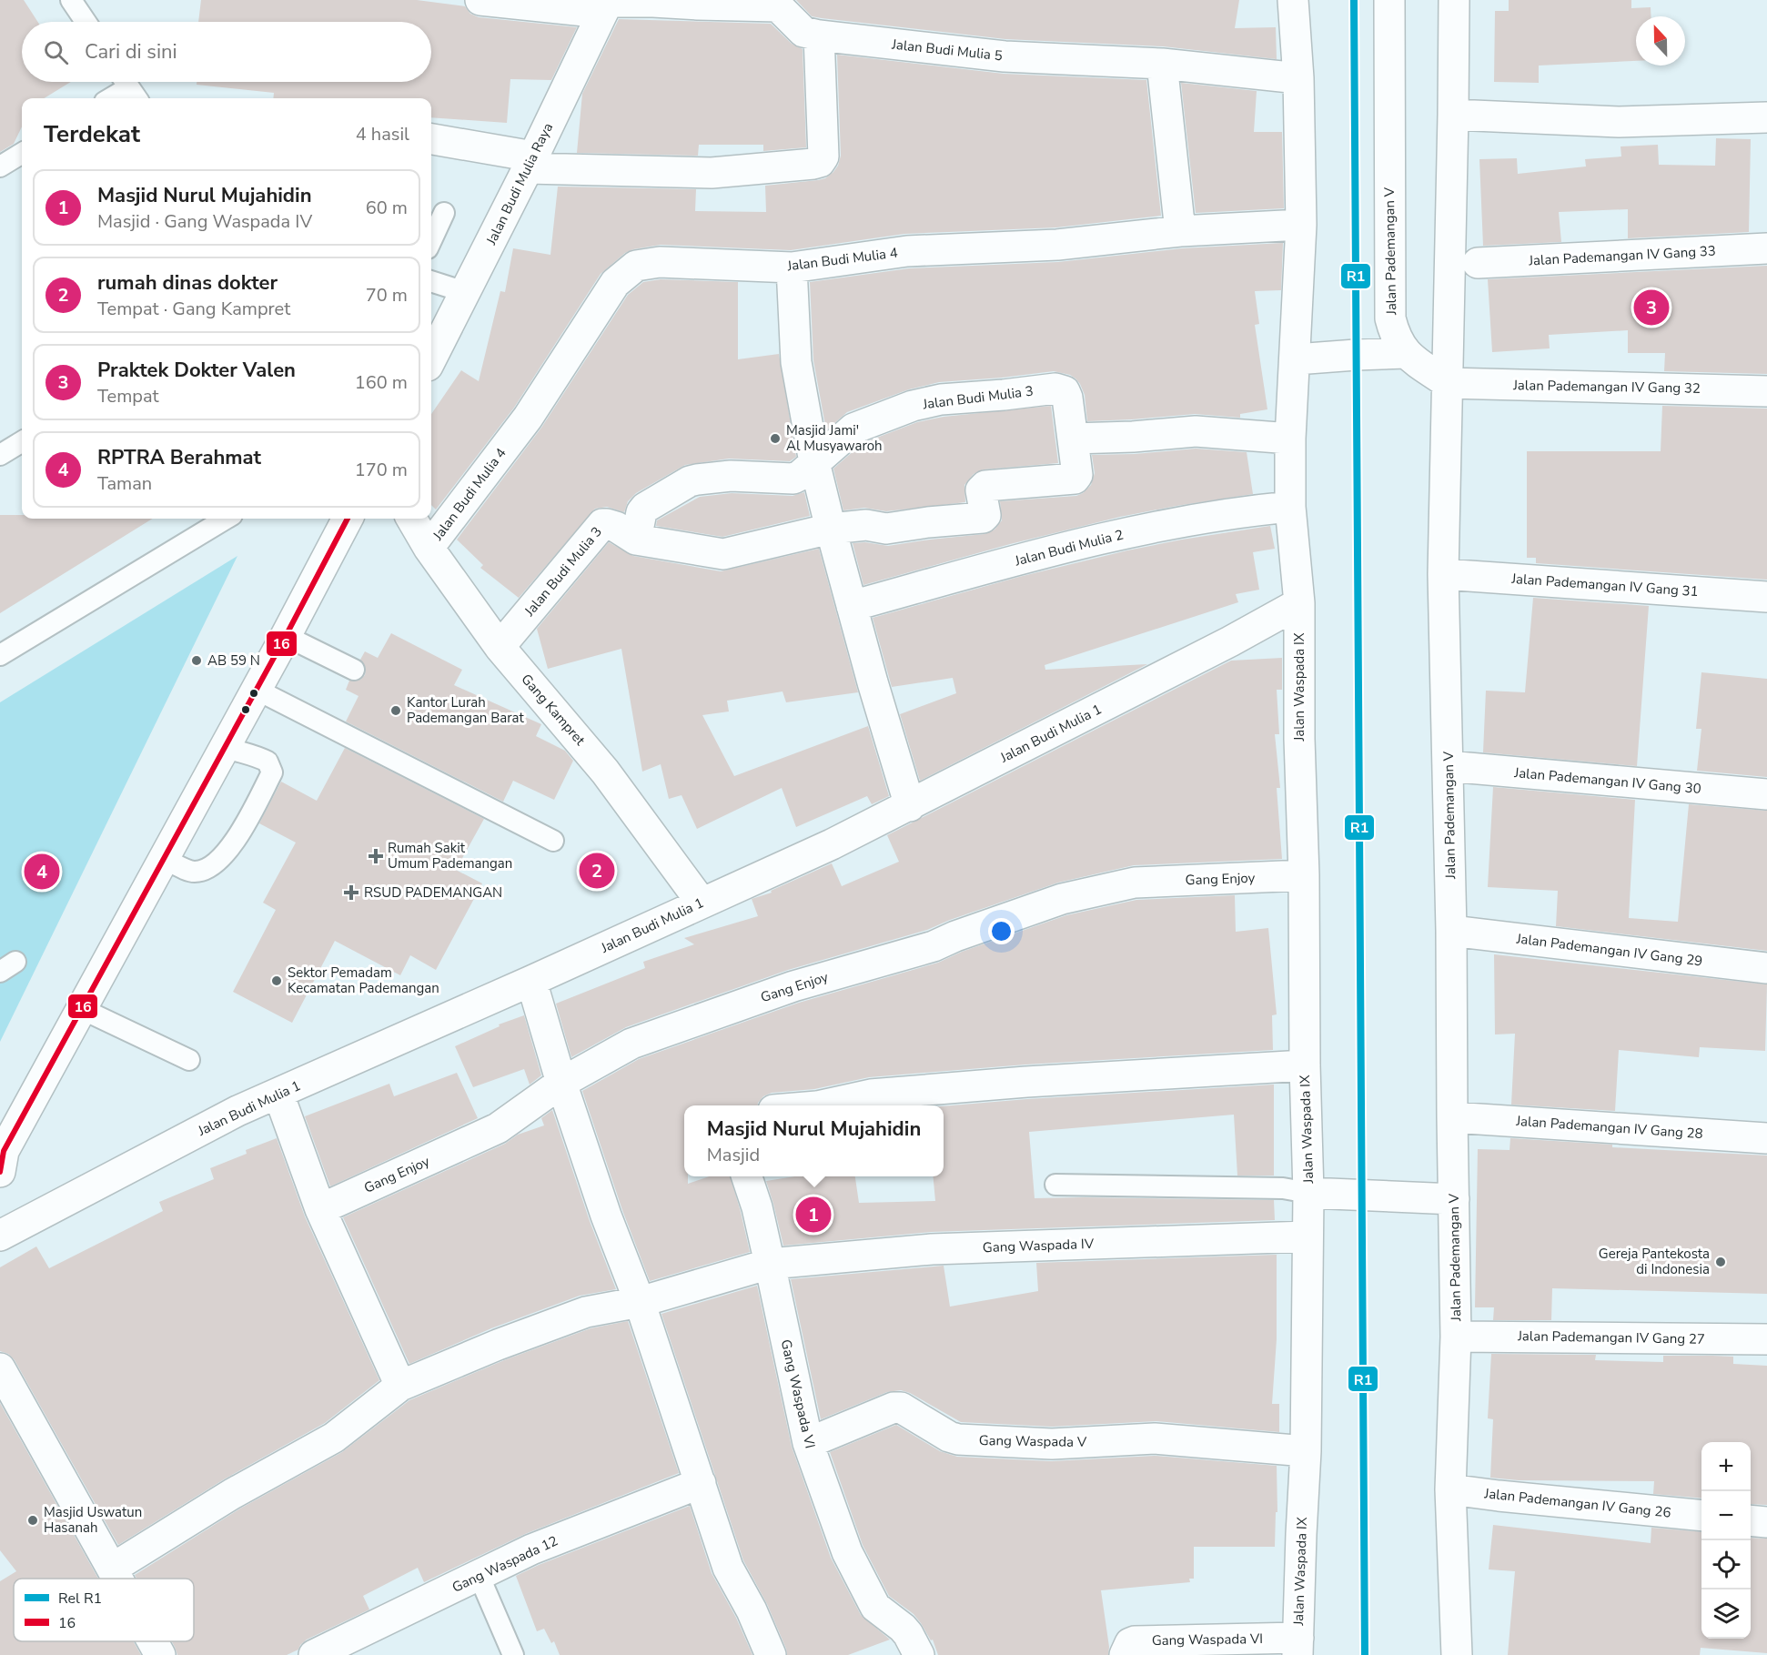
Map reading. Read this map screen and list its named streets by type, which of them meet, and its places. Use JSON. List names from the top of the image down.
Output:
{
  "streets": {
    "street": [
      "Jalan Budi Mulia 5",
      "Jalan Budi Mulia Raya",
      "Jalan Pademangan V",
      "Jalan Pademangan IV Gang 33",
      "Jalan Budi Mulia 4",
      "Jalan Pademangan IV Gang 32",
      "Jalan Budi Mulia 3",
      "Jalan Budi Mulia 2",
      "Jalan Pademangan IV Gang 31",
      "Jalan Waspada IX",
      "Gang Kampret",
      "Jalan Budi Mulia 1",
      "Jalan Pademangan IV Gang 30",
      "Gang Enjoy",
      "Jalan Pademangan IV Gang 29",
      "Jalan Pademangan IV Gang 28",
      "Gang Waspada IV",
      "Jalan Pademangan IV Gang 27",
      "Gang Waspada VI",
      "Gang Waspada V",
      "Jalan Pademangan IV Gang 26",
      "Gang Waspada 12"
    ]
  },
  "crossings": [
    ["Jalan Budi Mulia 5", "Jalan Budi Mulia Raya"],
    ["Jalan Budi Mulia 5", "Jalan Waspada IX"],
    ["Jalan Pademangan V", "Jalan Pademangan IV Gang 32"],
    ["Jalan Pademangan V", "Jalan Pademangan IV Gang 31"],
    ["Jalan Pademangan V", "Jalan Pademangan IV Gang 30"],
    ["Jalan Pademangan V", "Jalan Pademangan IV Gang 29"],
    ["Jalan Pademangan V", "Jalan Pademangan IV Gang 28"],
    ["Jalan Pademangan V", "Jalan Pademangan IV Gang 27"],
    ["Jalan Pademangan V", "Jalan Pademangan IV Gang 26"],
    ["Jalan Budi Mulia 4", "Jalan Waspada IX"],
    ["Jalan Budi Mulia 4", "Gang Kampret"],
    ["Jalan Budi Mulia 3", "Gang Kampret"],
    ["Jalan Budi Mulia 2", "Jalan Waspada IX"],
    ["Jalan Waspada IX", "Jalan Budi Mulia 1"],
    ["Jalan Waspada IX", "Gang Enjoy"],
    ["Jalan Waspada IX", "Gang Waspada IV"],
    ["Jalan Waspada IX", "Gang Waspada VI"],
    ["Jalan Waspada IX", "Gang Waspada V"],
    ["Gang Kampret", "Jalan Budi Mulia 1"],
    ["Gang Waspada IV", "Gang Waspada VI"],
    ["Gang Waspada VI", "Gang Waspada V"]
  ],
  "places": {
    "other": [
      "Masjid Jami' Al Musyawaroh",
      "AB 59 N",
      "Kantor Lurah Pademangan Barat",
      "Sektor Pemadam Kecamatan Pademangan",
      "Gereja Pantekosta di Indonesia",
      "Masjid Uswatun Hasanah"
    ],
    "health": ["Rumah Sakit Umum Pademangan", "RSUD PADEMANGAN"]
  },
  "lines": ["rail line R1", "transit line 16"],
  "legend": ["Rel R1", "16"],
  "north": "top",
  "page": {
    "search": "Cari di sini",
    "heading": ["Terdekat", "4 hasil"],
    "list": [
      {
        "mark": "1",
        "name": "Masjid Nurul Mujahidin",
        "note": "Masjid · Gang Waspada IV",
        "value": "60 m"
      },
      {
        "mark": "2",
        "name": "rumah dinas dokter",
        "note": "Tempat · Gang Kampret",
        "value": "70 m"
      },
      {
        "mark": "3",
        "name": "Praktek Dokter Valen",
        "note": "Tempat",
        "value": "160 m"
      },
      {
        "mark": "4",
        "name": "RPTRA Berahmat",
        "note": "Taman",
        "value": "170 m"
      }
    ],
    "pins": [
      "3",
      "2",
      "4",
      "1"
    ],
    "popup": ["Masjid Nurul Mujahidin", "Masjid"],
    "map_buttons": ["+", "−"]
  }
}
